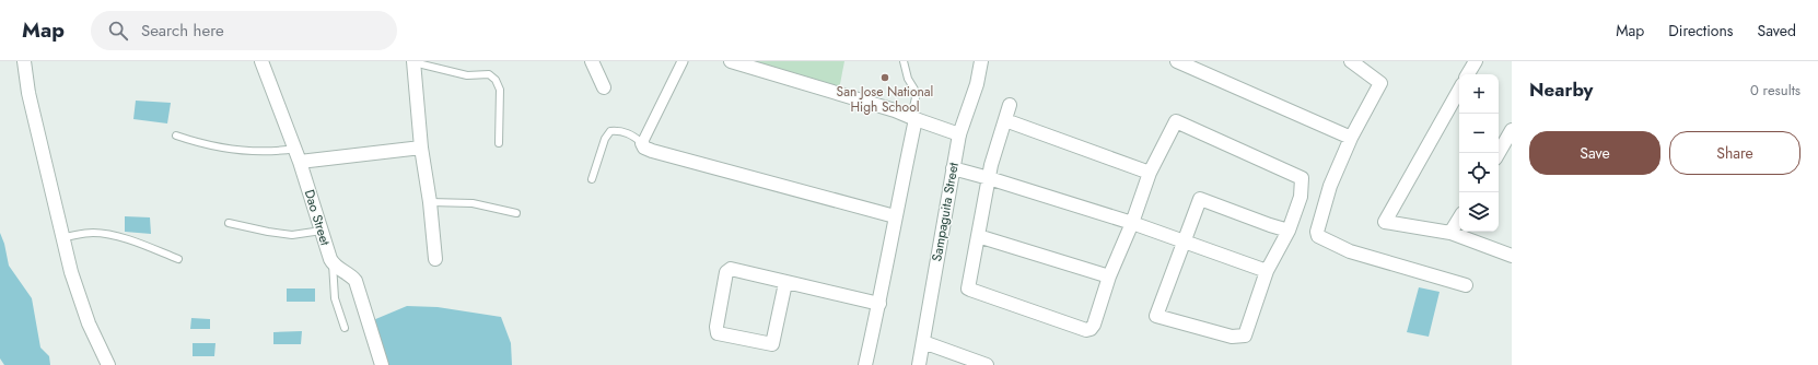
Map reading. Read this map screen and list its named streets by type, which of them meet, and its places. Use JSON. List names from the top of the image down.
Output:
{
  "streets": {
    "street": ["Sampaguita Street", "Dao Street"]
  },
  "places": ["San Jose National High School"],
  "page": {
    "header": "Map",
    "search": "Search here",
    "nav": ["Map", "Directions", "Saved"],
    "heading": ["Nearby", "0 results"],
    "map_buttons": ["+", "−"],
    "buttons": ["Save", "Share"]
  }
}
